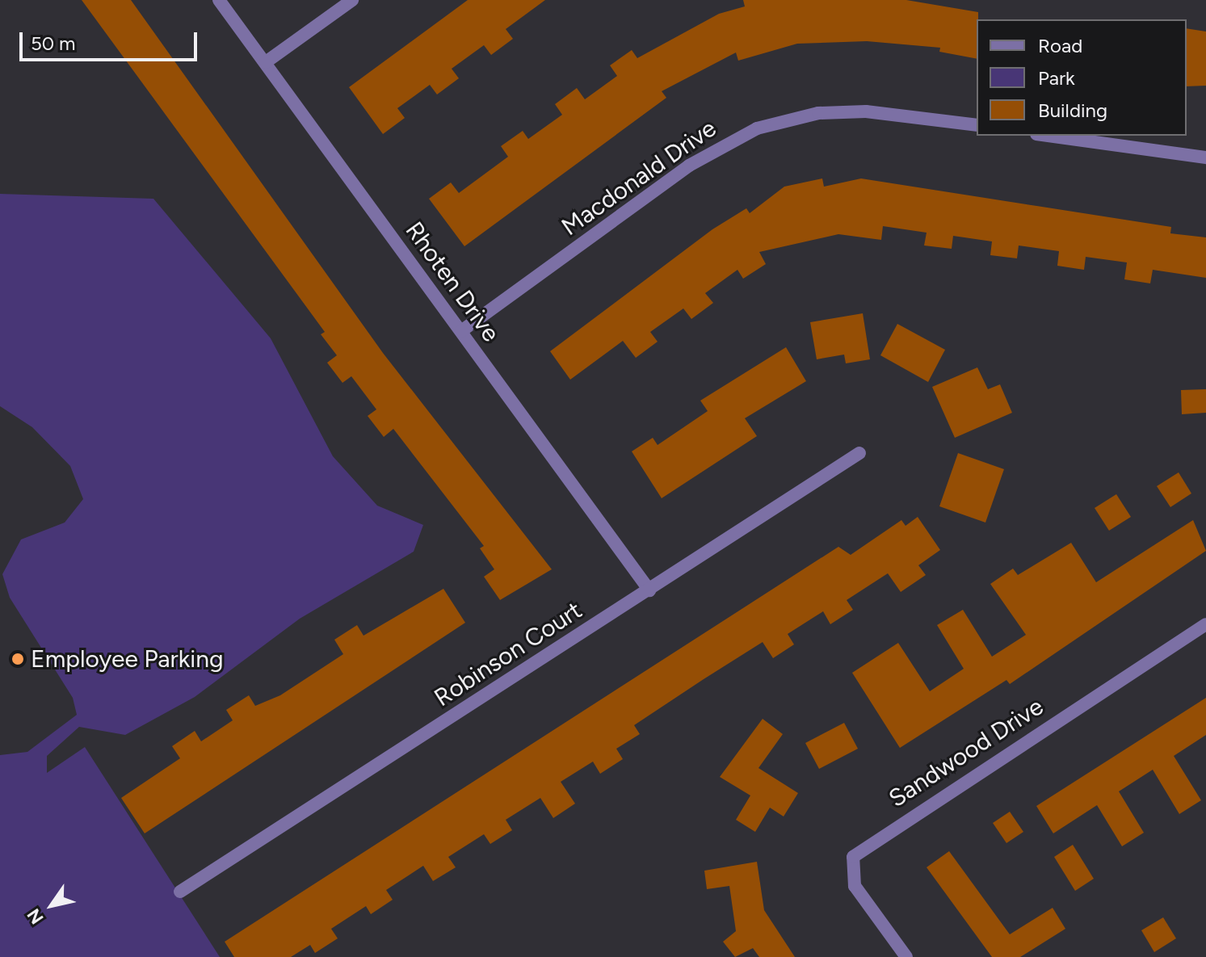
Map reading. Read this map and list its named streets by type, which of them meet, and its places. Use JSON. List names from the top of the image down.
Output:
{
  "streets": {
    "street": [
      "Macdonald Drive",
      "Rhoten Drive",
      "Robinson Court",
      "Sandwood Drive"
    ]
  },
  "crossings": [
    ["Macdonald Drive", "Rhoten Drive"],
    ["Rhoten Drive", "Robinson Court"]
  ],
  "places": ["Employee Parking"],
  "legend": ["Road", "Park", "Building"],
  "scale_bar": "50 m",
  "north": "bottom left"
}
